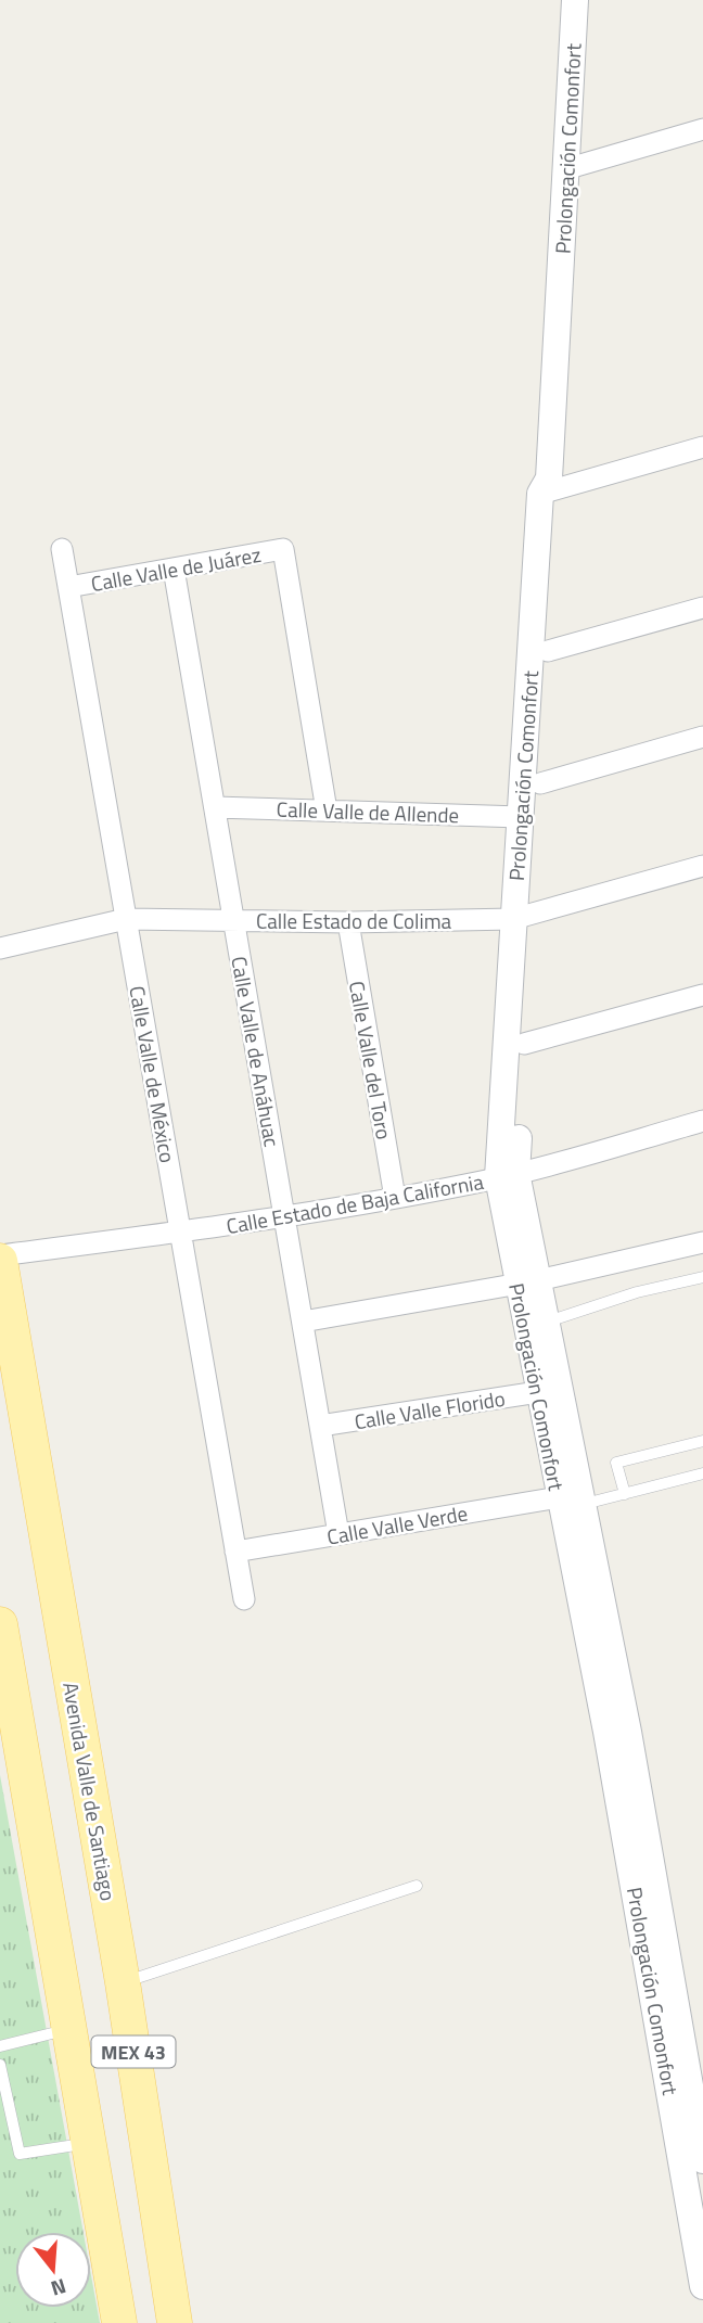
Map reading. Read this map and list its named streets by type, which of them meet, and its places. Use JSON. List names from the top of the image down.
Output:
{
  "streets": {
    "main road": ["Avenida Valle de Santiago", "MEX 43"],
    "street": [
      "Prolongación Comonfort",
      "Calle Valle de Juárez",
      "Calle Valle de Allende",
      "Calle Estado de Colima",
      "Calle Valle de Anáhuac",
      "Calle Valle del Toro",
      "Calle Valle de México",
      "Calle Estado de Baja California",
      "Calle Valle Florido",
      "Calle Valle Verde"
    ]
  },
  "crossings": [
    ["Prolongación Comonfort", "Calle Valle de Allende"],
    ["Prolongación Comonfort", "Calle Estado de Colima"],
    ["Prolongación Comonfort", "Calle Estado de Baja California"],
    ["Prolongación Comonfort", "Calle Valle Florido"],
    ["Prolongación Comonfort", "Calle Valle Verde"],
    ["Calle Valle de Juárez", "Calle Valle de Allende"],
    ["Calle Valle de Juárez", "Calle Valle de Anáhuac"],
    ["Calle Valle de Juárez", "Calle Valle de México"],
    ["Calle Valle de Allende", "Calle Valle de Anáhuac"],
    ["Calle Estado de Colima", "Calle Valle de Anáhuac"],
    ["Calle Estado de Colima", "Calle Valle del Toro"],
    ["Calle Estado de Colima", "Calle Valle de México"],
    ["Calle Valle de Anáhuac", "Calle Estado de Baja California"],
    ["Calle Valle de Anáhuac", "Calle Valle Florido"],
    ["Calle Valle de Anáhuac", "Calle Valle Verde"],
    ["Calle Valle del Toro", "Calle Estado de Baja California"],
    ["Calle Valle de México", "Calle Estado de Baja California"],
    ["Calle Valle de México", "Calle Valle Verde"],
    ["Calle Estado de Baja California", "Avenida Valle de Santiago"]
  ],
  "north": "bottom"
}
